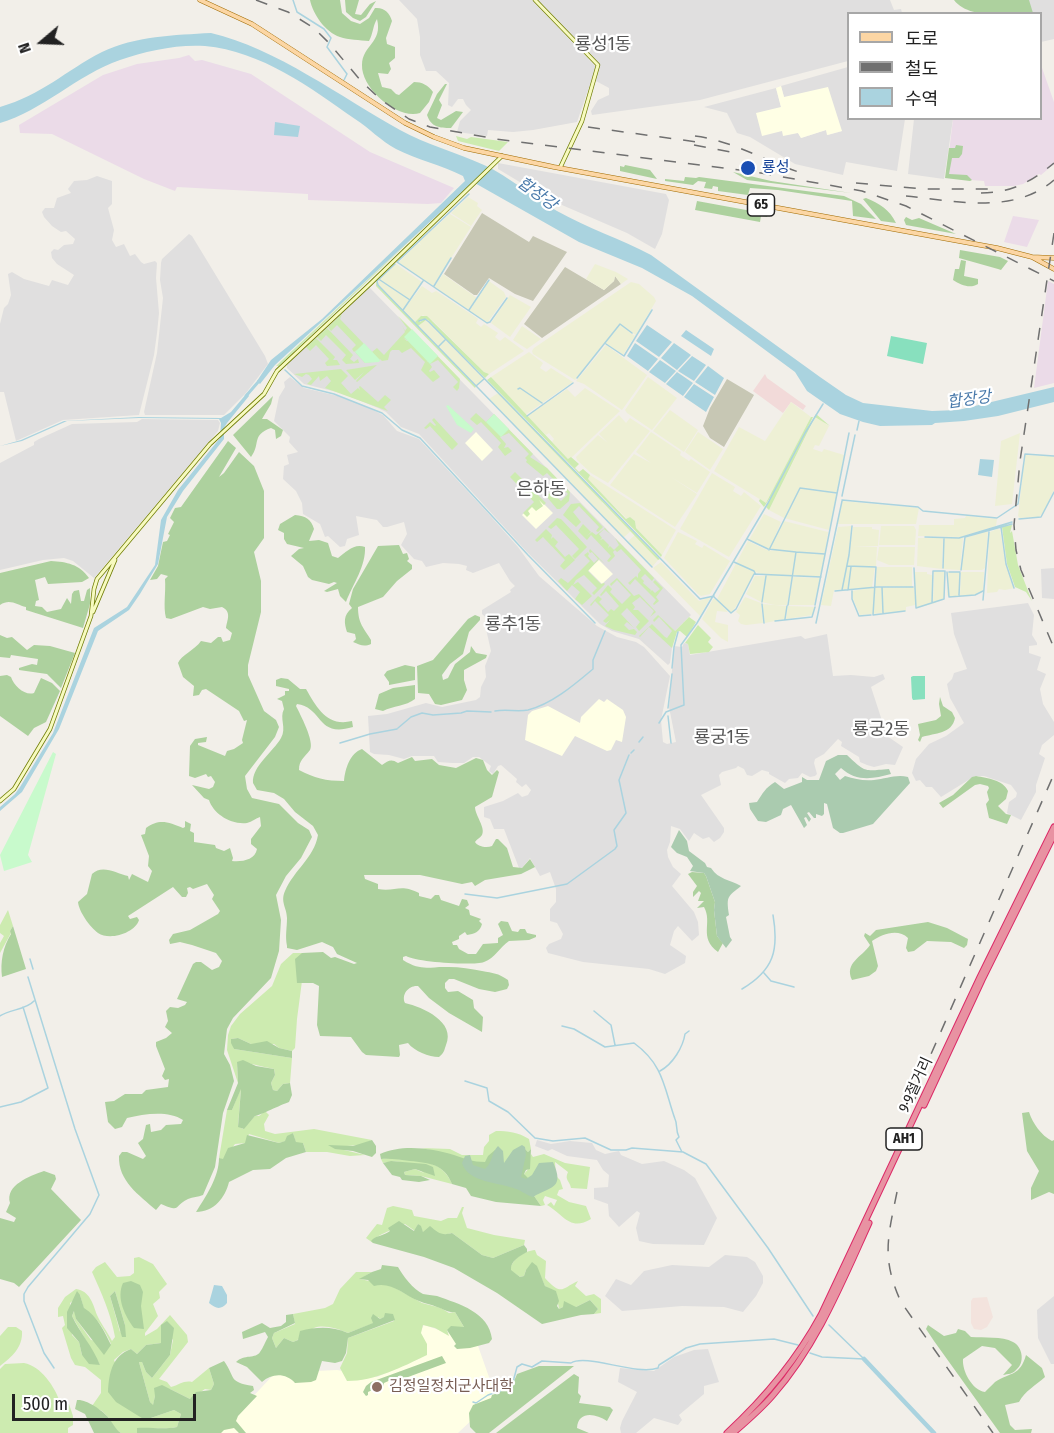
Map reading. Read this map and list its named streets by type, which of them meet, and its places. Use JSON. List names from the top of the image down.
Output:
{
  "streets": {
    "highway": ["9·9절거리", "AH1"],
    "main road": ["65"]
  },
  "districts": [
    "룡성1동",
    "은하동",
    "룡추1동",
    "룡궁2동",
    "룡궁1동"
  ],
  "water": ["합장강"],
  "places": ["룡성", "김정일정치군사대학"],
  "legend": ["도로", "철도", "수역"],
  "scale_bar": "500 m",
  "north": "left"
}
